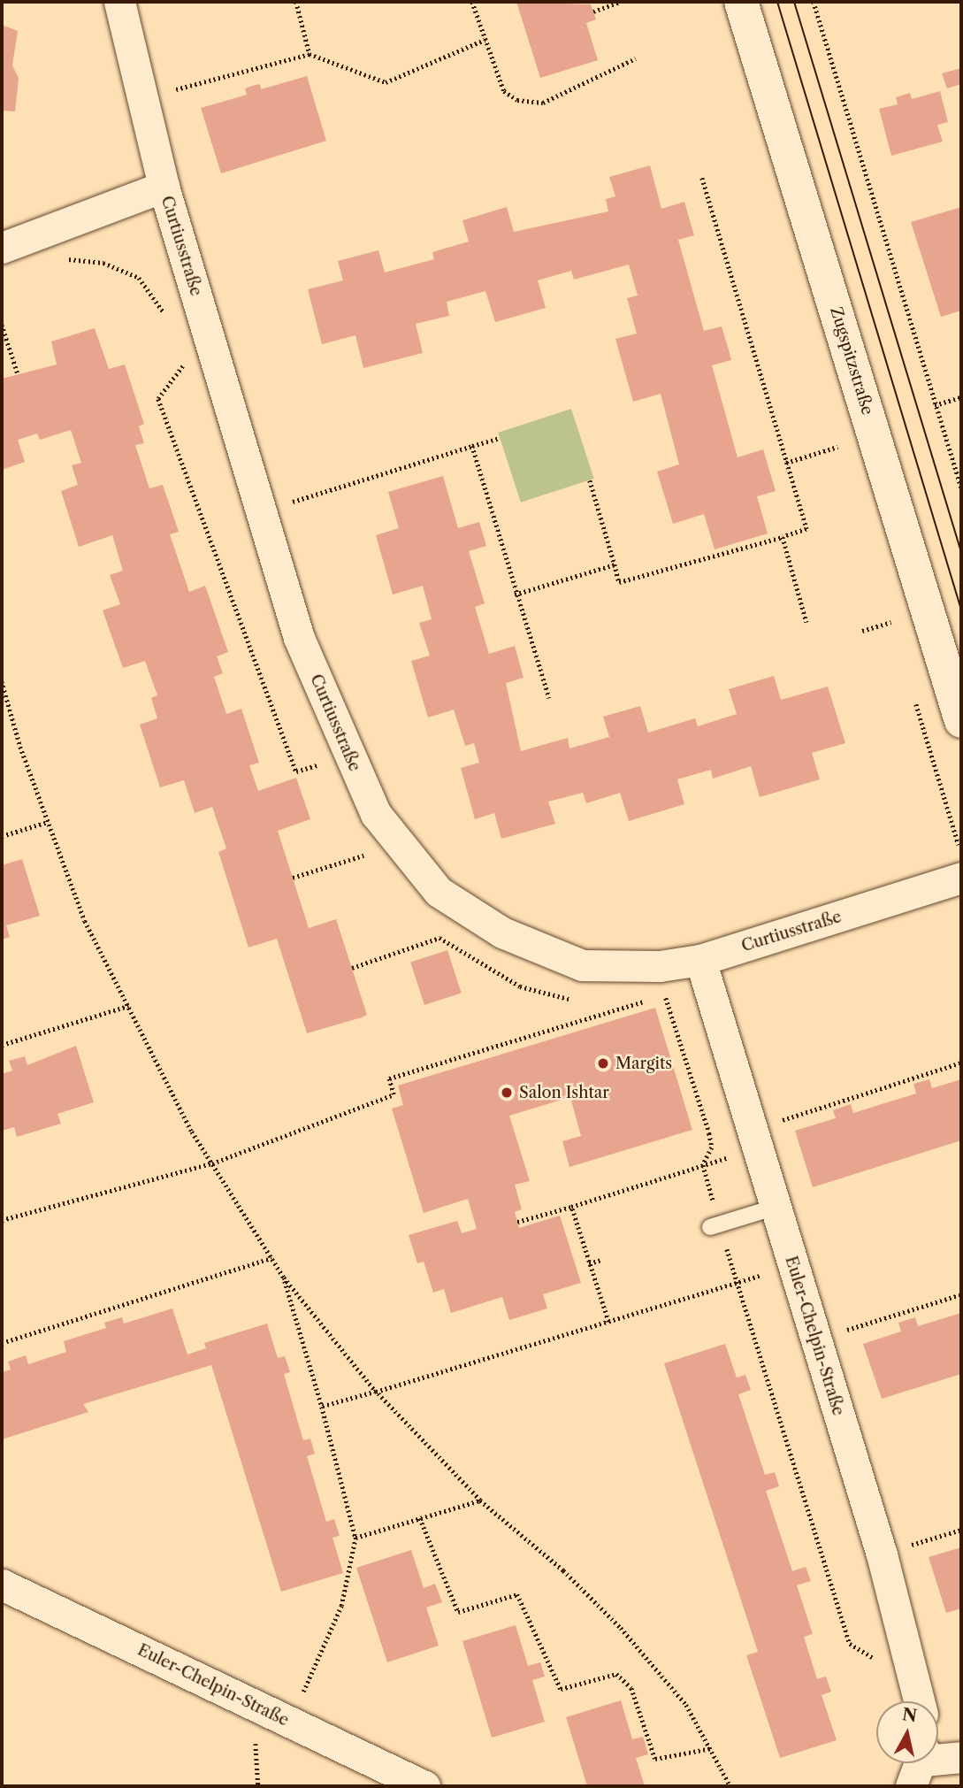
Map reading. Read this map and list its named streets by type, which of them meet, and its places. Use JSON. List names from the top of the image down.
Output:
{
  "streets": {
    "street": ["Curtiusstraße", "Zugspitzstraße", "Euler-Chelpin-Straße"]
  },
  "crossings": [
    ["Curtiusstraße", "Euler-Chelpin-Straße"]
  ],
  "places": ["Margits", "Salon Ishtar"],
  "north": "top"
}
